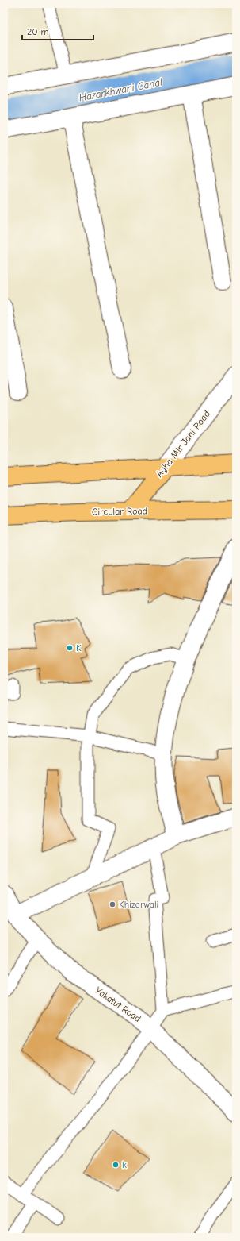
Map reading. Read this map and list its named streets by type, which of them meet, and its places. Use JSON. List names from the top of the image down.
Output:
{
  "streets": {
    "main road": ["Agha Mir Jani Road", "Circular Road"],
    "street": ["Yakatut Road"]
  },
  "crossings": [
    ["Agha Mir Jani Road", "Circular Road"]
  ],
  "water": ["Hazarkhwani Canal"],
  "places": ["K", "Khizarwali", "k"],
  "scale_bar": "20 m"
}
